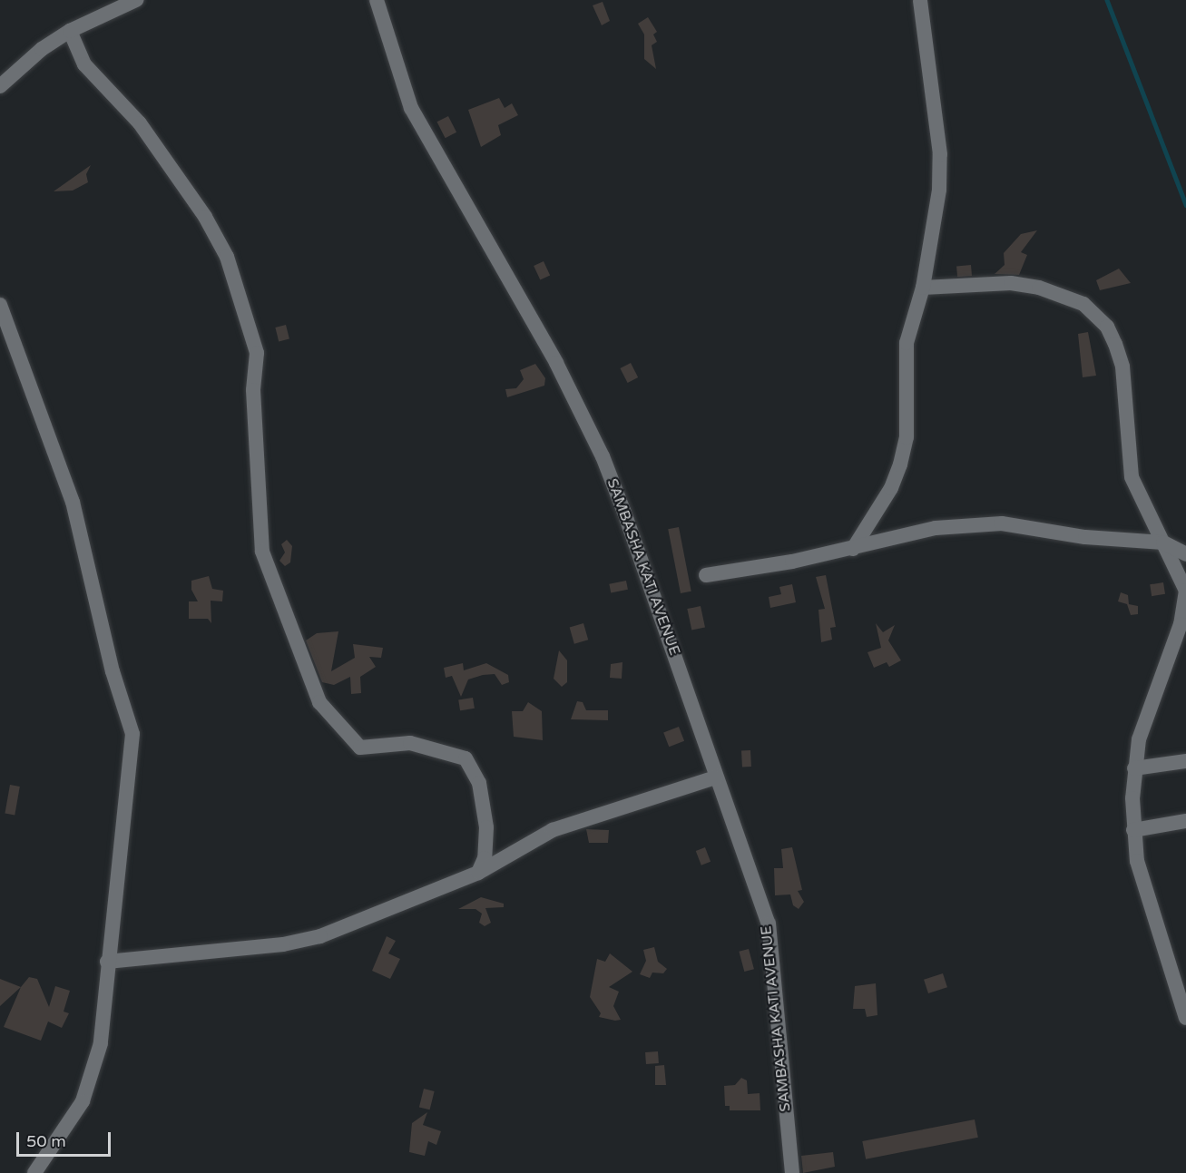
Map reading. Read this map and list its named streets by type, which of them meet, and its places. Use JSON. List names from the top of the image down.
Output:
{
  "streets": {
    "street": ["SAMBASHA KATI AVENUE"]
  },
  "scale_bar": "50 m"
}
